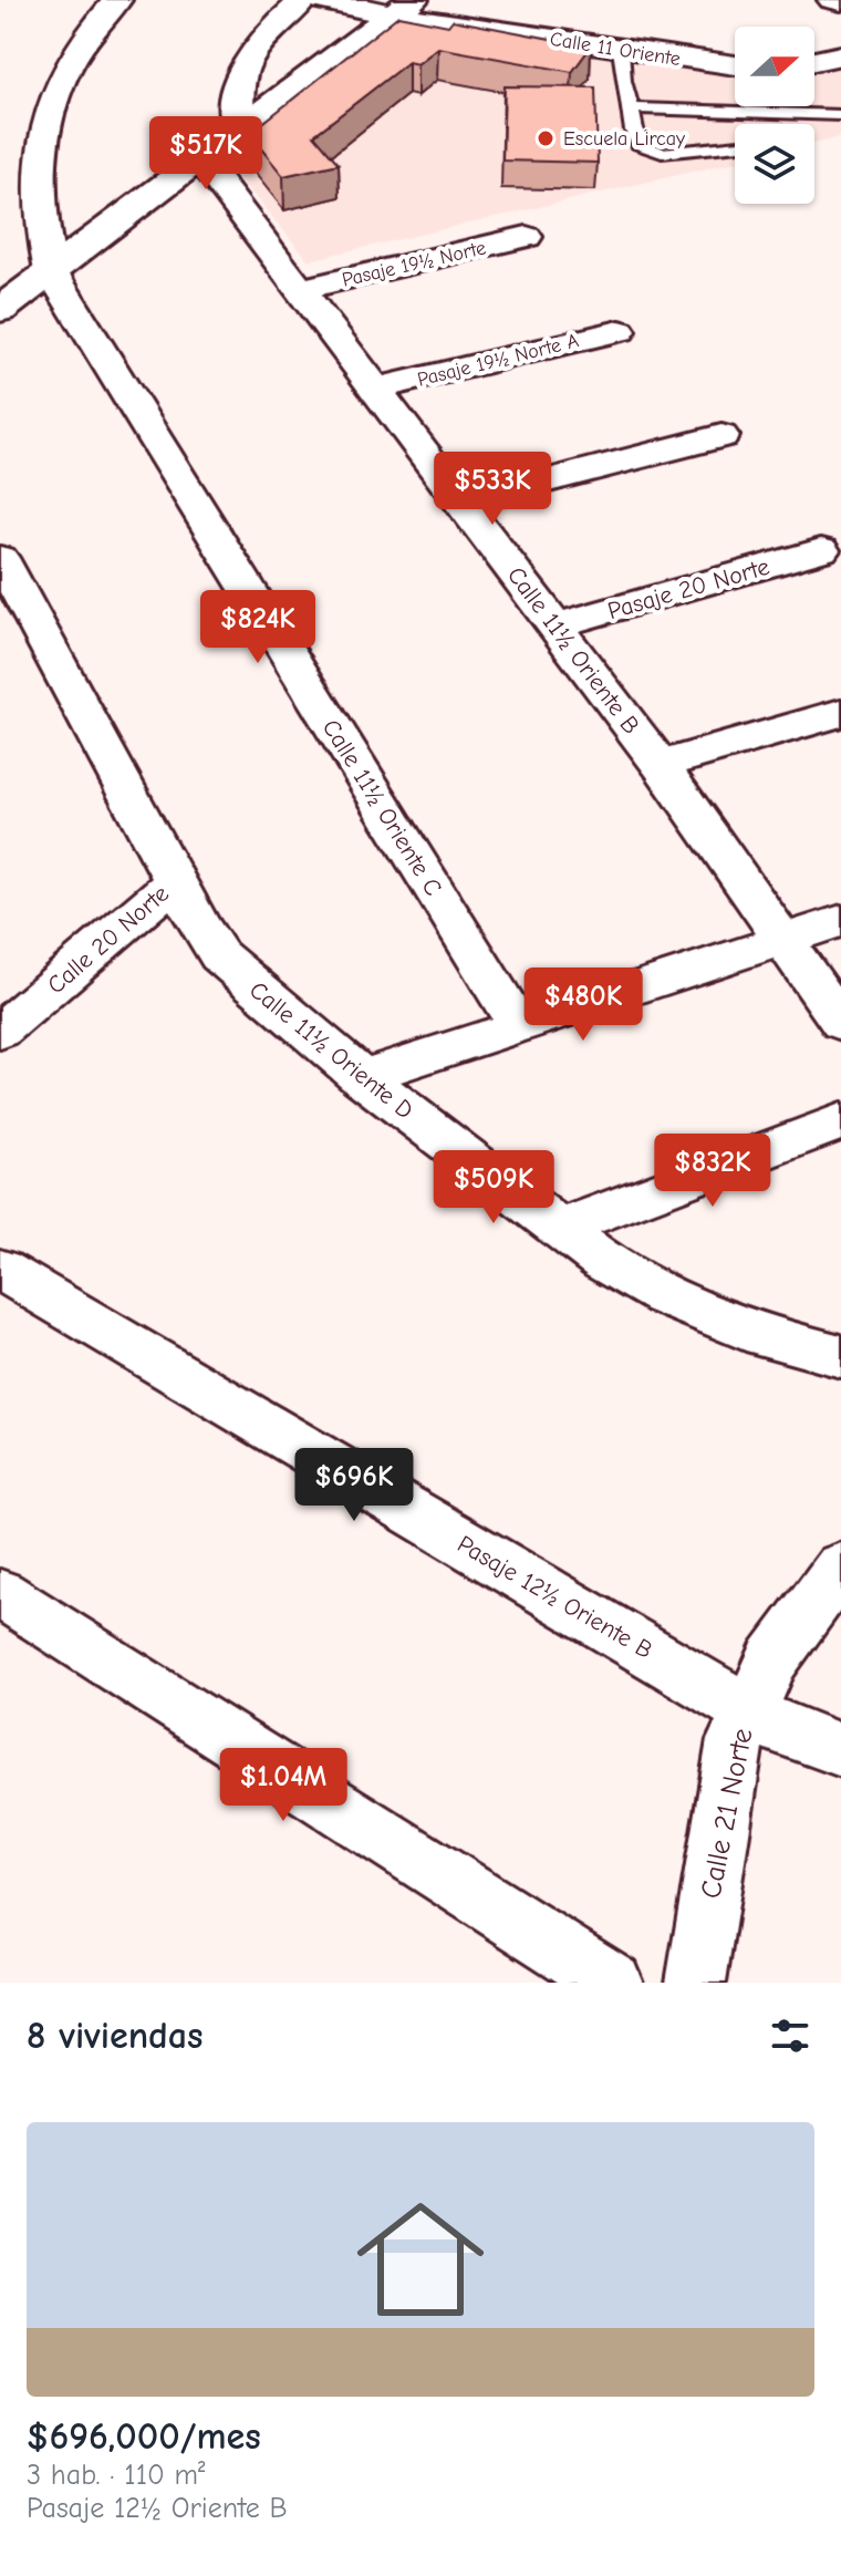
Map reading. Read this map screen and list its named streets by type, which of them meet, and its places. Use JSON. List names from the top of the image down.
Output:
{
  "streets": {
    "street": [
      "Calle 11 Oriente",
      "Pasaje 19½ Norte",
      "Pasaje 19½ Norte A",
      "Pasaje 20 Norte",
      "Calle 11½ Oriente B",
      "Calle 11½ Oriente C",
      "Calle 20 Norte",
      "Calle 11½ Oriente D",
      "Pasaje 12½ Oriente B",
      "Calle 21 Norte"
    ]
  },
  "crossings": [
    ["Pasaje 19½ Norte", "Calle 11½ Oriente B"],
    ["Pasaje 19½ Norte A", "Calle 11½ Oriente B"],
    ["Pasaje 20 Norte", "Calle 11½ Oriente B"],
    ["Calle 20 Norte", "Calle 11½ Oriente D"],
    ["Pasaje 12½ Oriente B", "Calle 21 Norte"]
  ],
  "places": ["Escuela Lircay"],
  "north": "right",
  "page": {
    "price": [
      "$517K",
      "$533K",
      "$824K",
      "$480K",
      "$832K",
      "$509K",
      "$696K",
      "$1.04M"
    ],
    "heading": "8 viviendas",
    "list": [
      {
        "name": "$696,000/mes",
        "note": "3 hab. · 110 m² · Pasaje 12½ Oriente B"
      }
    ]
  }
}
